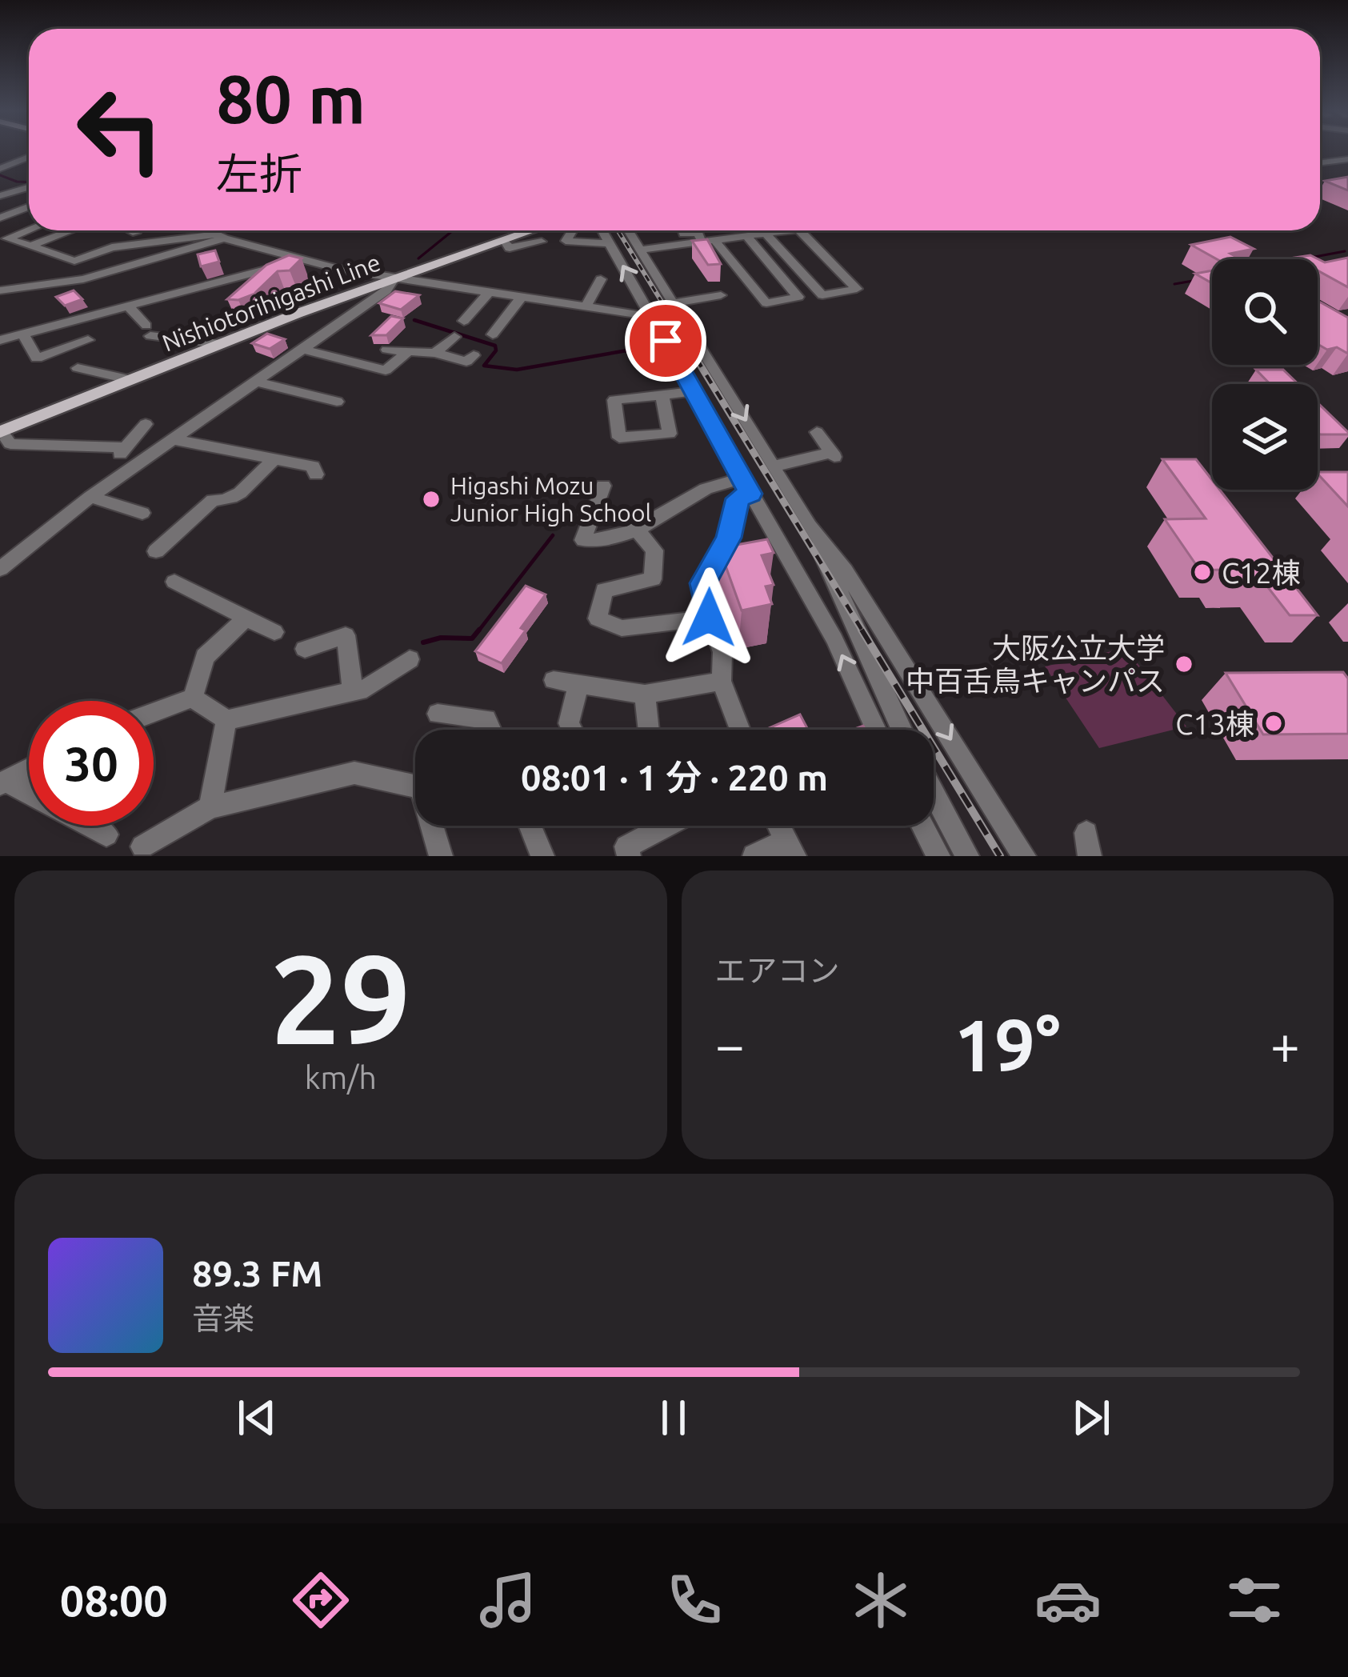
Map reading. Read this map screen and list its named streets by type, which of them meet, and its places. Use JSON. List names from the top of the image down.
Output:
{
  "streets": {
    "main road": ["Nishiotorihigashi Line"]
  },
  "places": [
    "Higashi Mozu Junior High School",
    "C12棟",
    "大阪公立大学 中百舌鳥キャンパス",
    "C13棟"
  ],
  "page": {
    "turn": ["80 m", "左折"],
    "limit": "30",
    "trip": "08:01 · 1 分 · 220 m",
    "tile": [
      ["29", "km/h"],
      "エアコン"
    ],
    "heat": ["−", "19°", "+"],
    "song": ["89.3 FM", "音楽"],
    "tabs": "08:00"
  }
}
